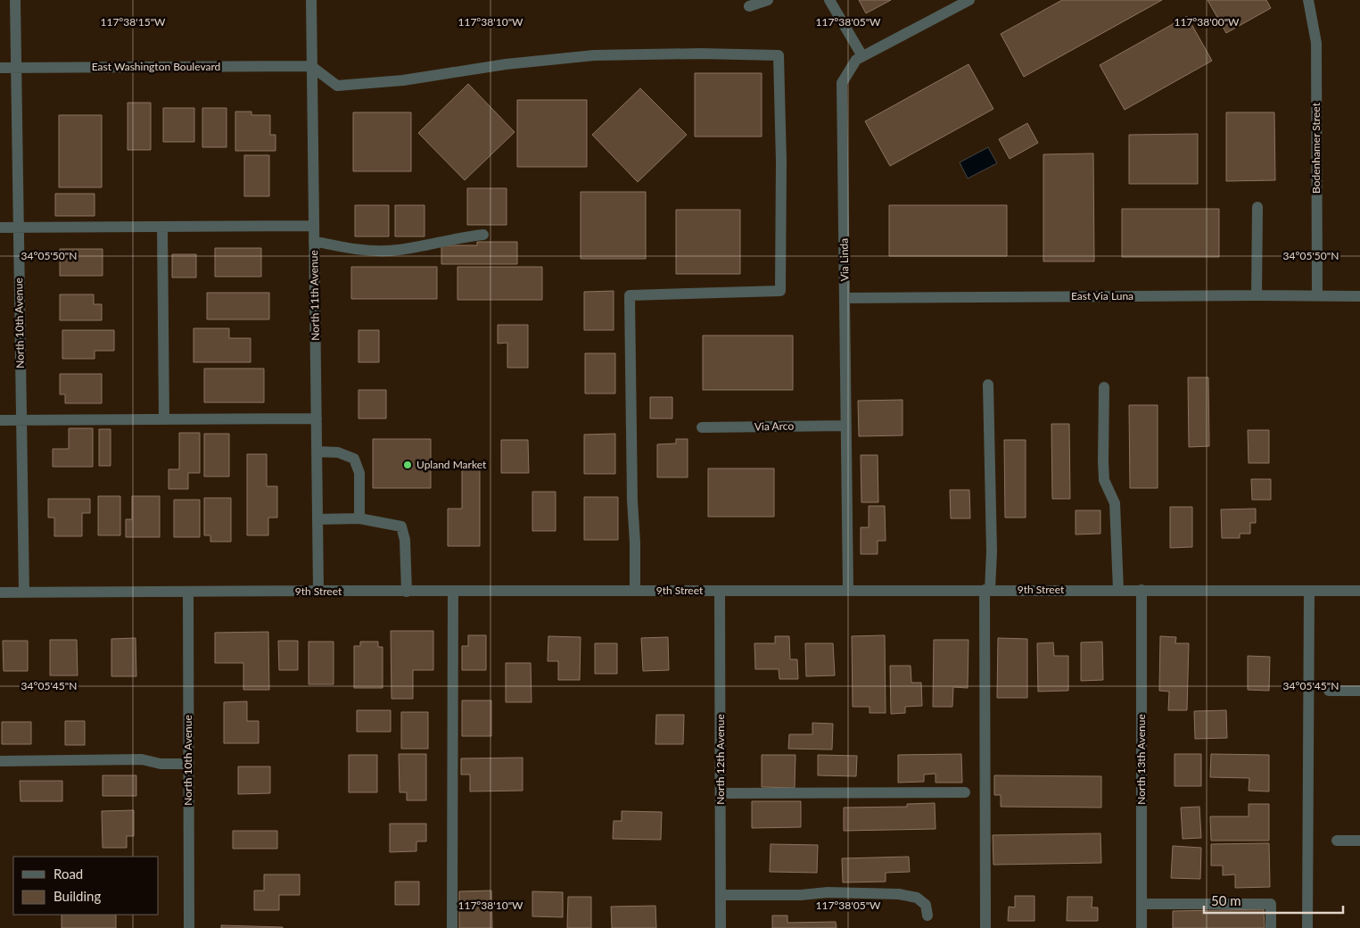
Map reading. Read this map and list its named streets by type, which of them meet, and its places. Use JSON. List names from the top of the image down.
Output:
{
  "streets": {
    "street": [
      "East Washington Boulevard",
      "Bodenhamer Street",
      "Via Linda",
      "North 11th Avenue",
      "East Via Luna",
      "North 10th Avenue",
      "Via Arco",
      "9th Street",
      "North 12th Avenue",
      "North 13th Avenue"
    ]
  },
  "crossings": [
    ["East Washington Boulevard", "North 11th Avenue"],
    ["East Washington Boulevard", "North 10th Avenue"],
    ["Bodenhamer Street", "East Via Luna"],
    ["Via Linda", "East Via Luna"],
    ["Via Linda", "Via Arco"],
    ["Via Linda", "9th Street"],
    ["North 11th Avenue", "9th Street"],
    ["North 10th Avenue", "9th Street"],
    ["9th Street", "North 12th Avenue"],
    ["9th Street", "North 13th Avenue"]
  ],
  "places": ["Upland Market"],
  "legend": ["Road", "Building"],
  "scale_bar": "50 m",
  "coordinates": [
    "117°38'15\"W",
    "117°38'10\"W",
    "117°38'05\"W",
    "117°38'00\"W",
    "34°05'50\"N",
    "34°05'45\"N"
  ]
}
